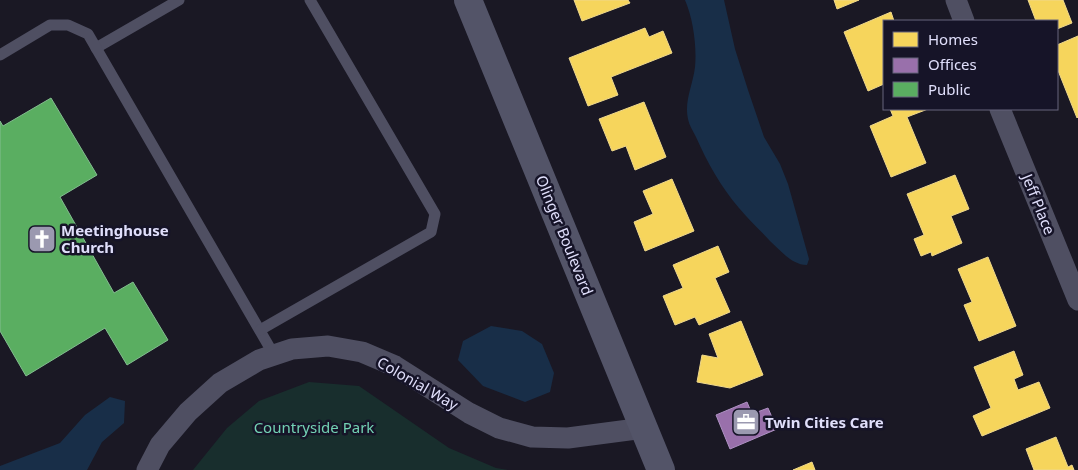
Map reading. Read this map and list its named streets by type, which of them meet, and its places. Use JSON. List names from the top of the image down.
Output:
{
  "streets": {
    "street": ["Jeff Place", "Olinger Boulevard", "Colonial Way"]
  },
  "crossings": [
    ["Olinger Boulevard", "Colonial Way"]
  ],
  "parks": ["Countryside Park"],
  "places": {
    "church": ["Meetinghouse Church"],
    "office": ["Twin Cities Care"]
  },
  "legend": ["Homes", "Offices", "Public"]
}
